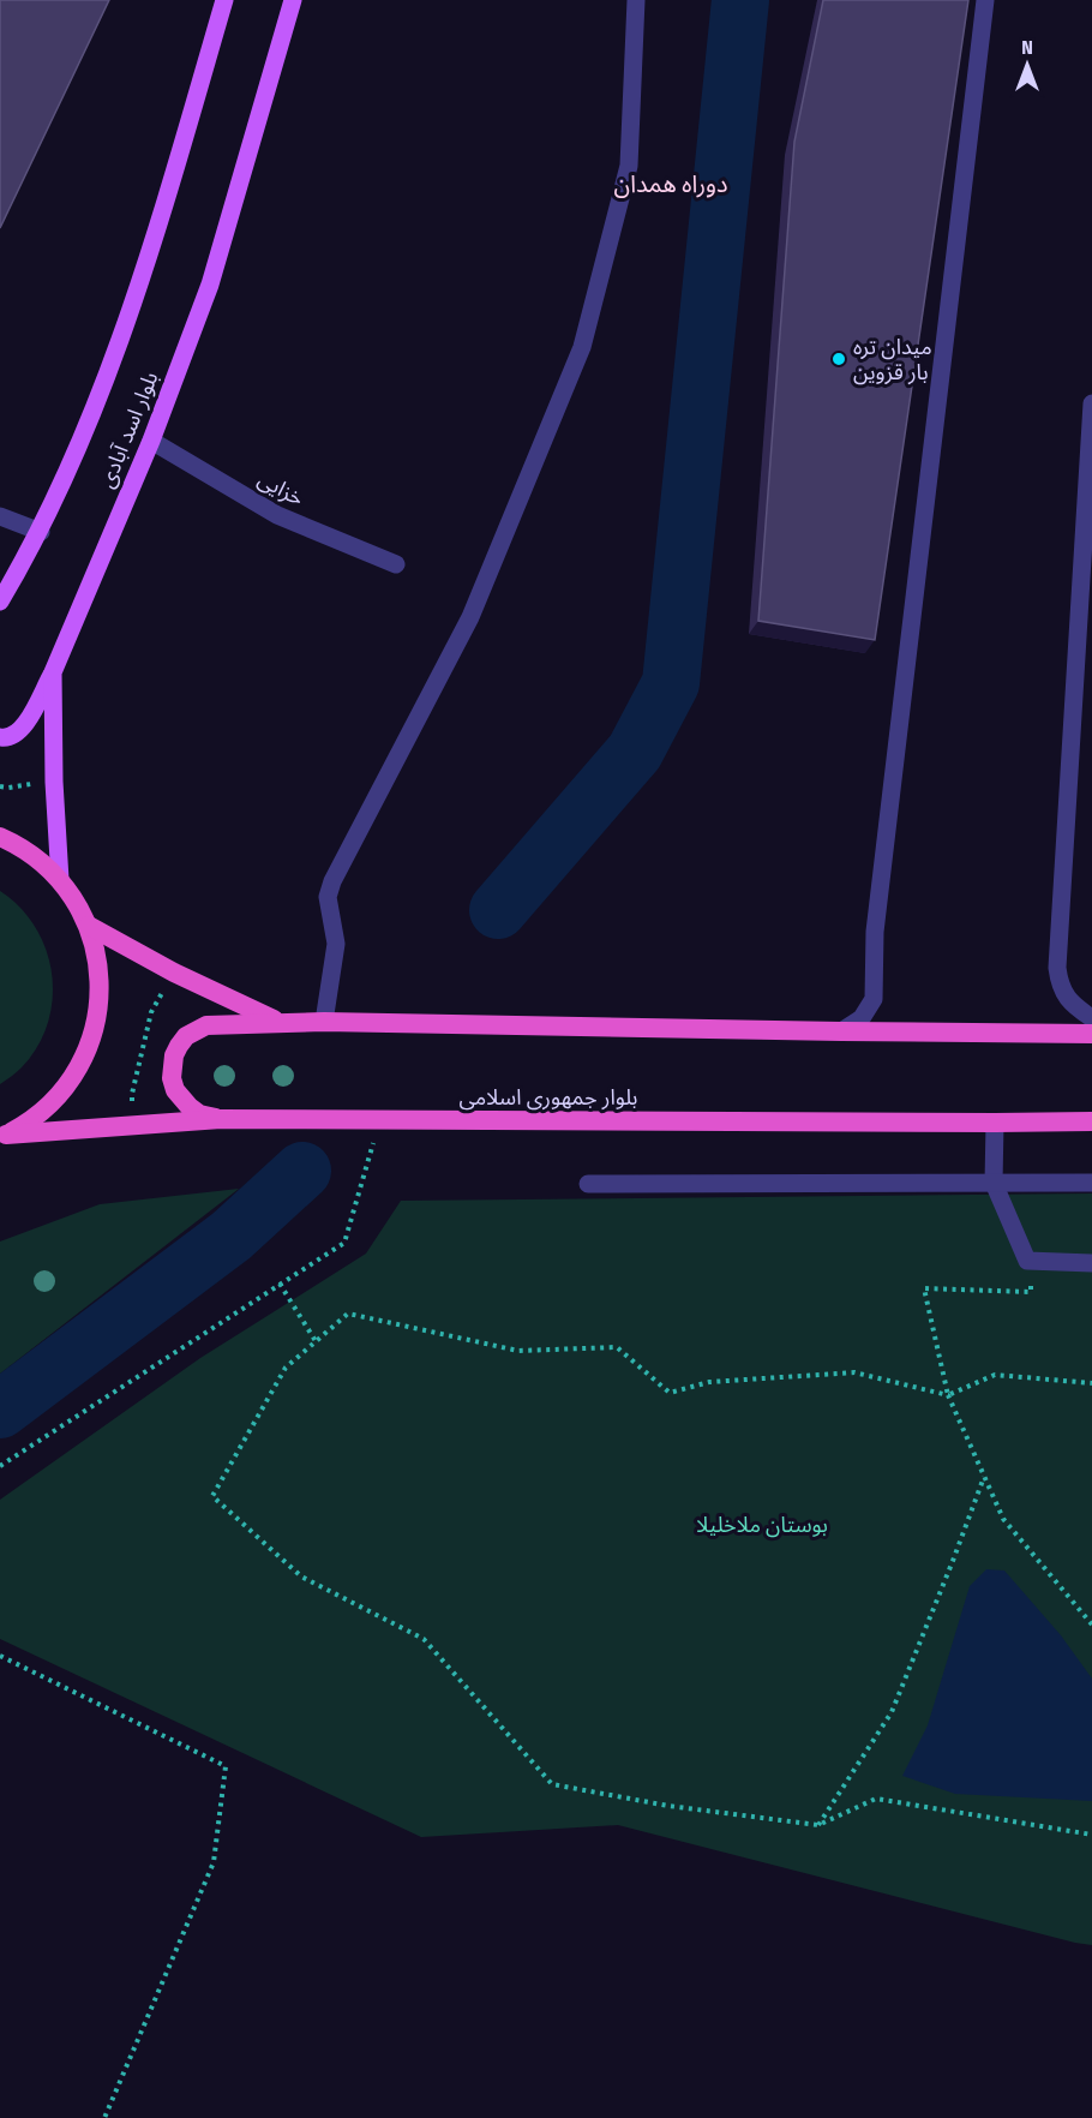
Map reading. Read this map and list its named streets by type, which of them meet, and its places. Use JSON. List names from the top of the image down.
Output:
{
  "streets": {
    "highway": ["بلوار جمهوری اسلامی"],
    "main road": ["بلوار اسد آبادی"],
    "street": ["خزایی"]
  },
  "crossings": [
    ["بلوار اسد آبادی", "خزایی"]
  ],
  "districts": ["دوراه همدان"],
  "parks": ["بوستان ملاخلیلا"],
  "places": ["میدان تره بار قزوین"],
  "north": "top"
}
